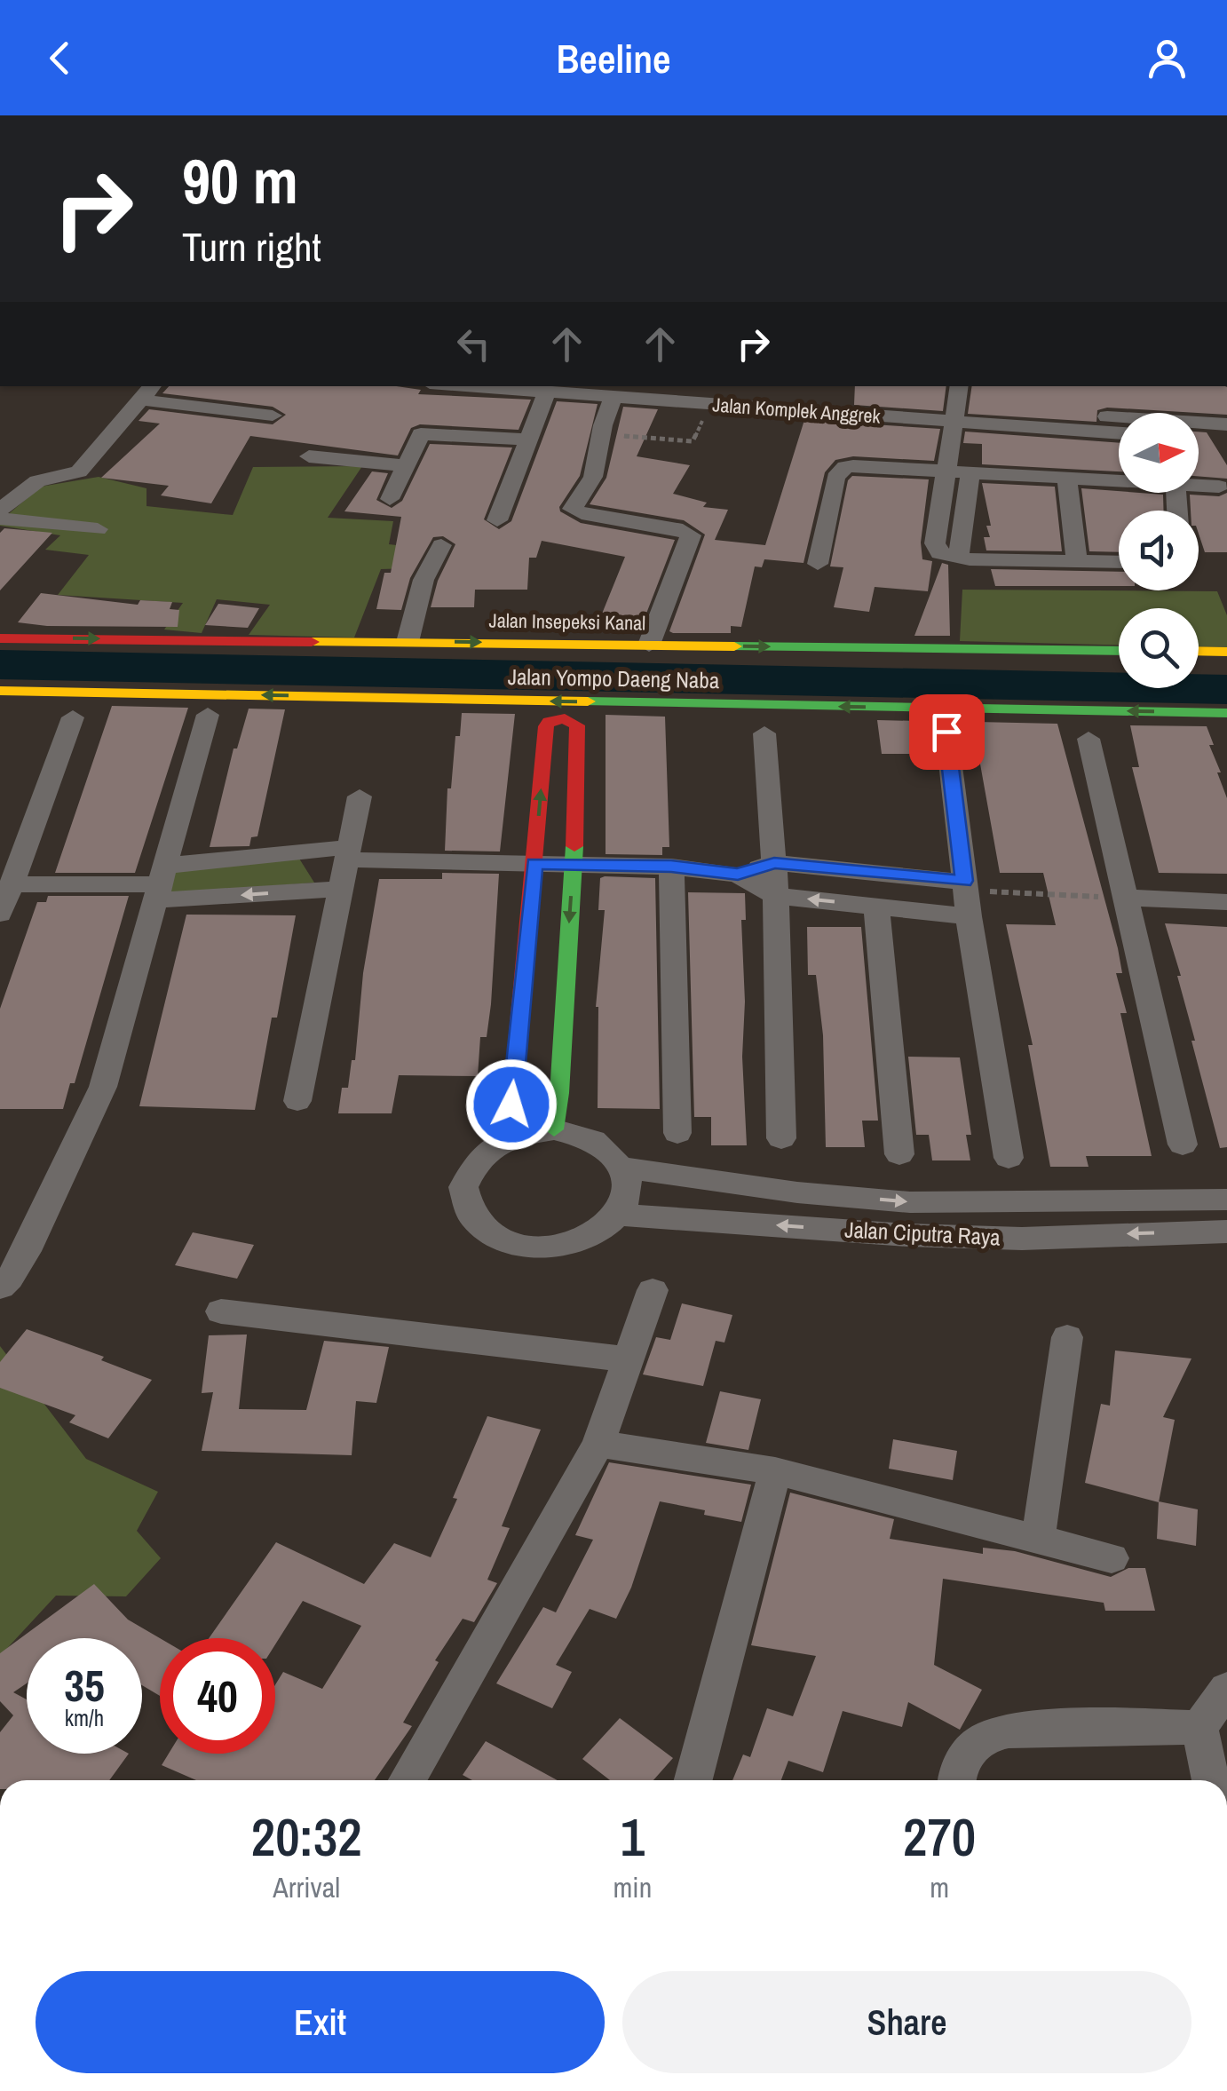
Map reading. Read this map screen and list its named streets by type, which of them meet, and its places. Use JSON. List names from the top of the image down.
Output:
{
  "streets": {
    "street": [
      "Jalan Komplek Anggrek",
      "Jalan Insepeksi Kanal",
      "Jalan Yompo Daeng Naba",
      "Jalan Ciputra Raya"
    ]
  },
  "north": "right",
  "page": {
    "header": "Beeline",
    "turn": ["90 m", "Turn right"],
    "speed": "35 km/h",
    "limit": "40",
    "eta": [
      "20:32",
      "Arrival",
      "1",
      "min",
      "270",
      "m"
    ],
    "buttons": ["Exit", "Share"]
  }
}
